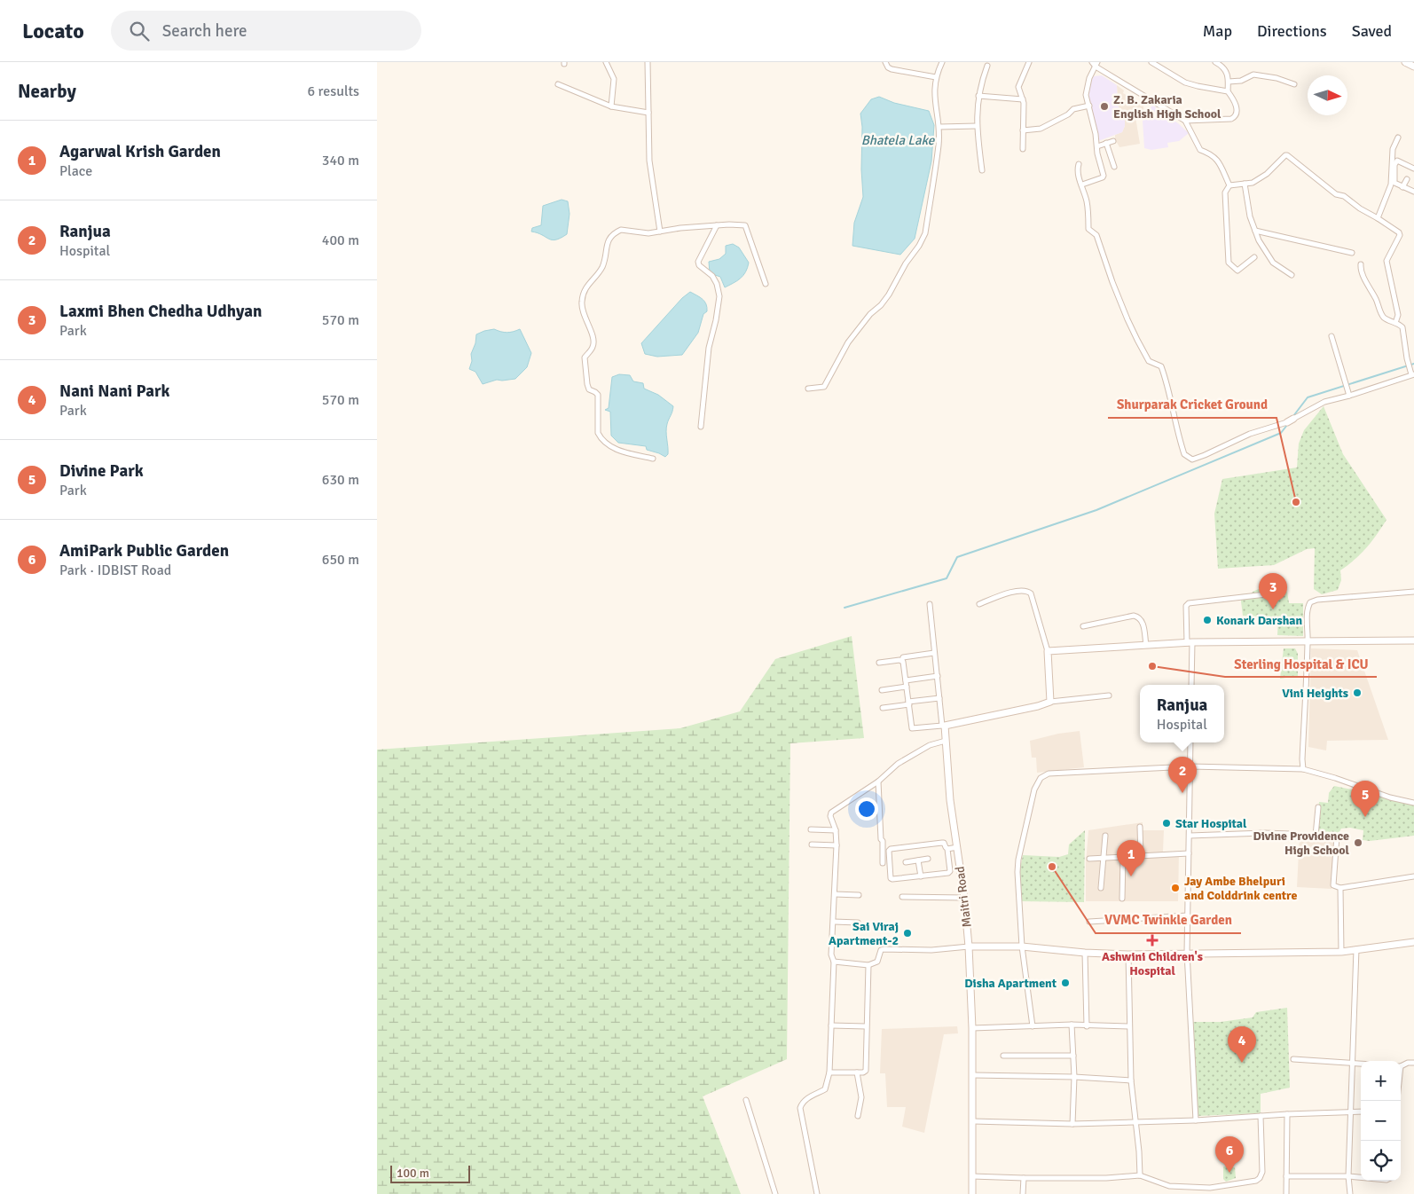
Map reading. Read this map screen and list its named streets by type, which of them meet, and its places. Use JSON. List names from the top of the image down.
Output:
{
  "streets": {
    "street": ["Maitri Road"]
  },
  "water": ["Bhatela Lake"],
  "places": {
    "other": [
      "Z. B. Zakaria English High School",
      "Shurparak Cricket Ground",
      "Konark Darshan",
      "Sterling Hospital & ICU",
      "Vini Heights",
      "Star Hospital",
      "Divine Providence High School",
      "VVMC Twinkle Garden",
      "Jay Ambe Bhelpuri and Colddrink centre",
      "Sai Viraj Apartment-2",
      "Disha Apartment"
    ],
    "health": ["Ashwini Children's Hospital"]
  },
  "scale_bar": "100 m",
  "north": "right",
  "page": {
    "header": "Locato",
    "search": "Search here",
    "nav": ["Map", "Directions", "Saved"],
    "heading": ["Nearby", "6 results"],
    "list": [
      {
        "mark": "1",
        "name": "Agarwal Krish Garden",
        "note": "Place",
        "value": "340 m"
      },
      {
        "mark": "2",
        "name": "Ranjua",
        "note": "Hospital",
        "value": "400 m"
      },
      {
        "mark": "3",
        "name": "Laxmi Bhen Chedha Udhyan",
        "note": "Park",
        "value": "570 m"
      },
      {
        "mark": "4",
        "name": "Nani Nani Park",
        "note": "Park",
        "value": "570 m"
      },
      {
        "mark": "5",
        "name": "Divine Park",
        "note": "Park",
        "value": "630 m"
      },
      {
        "mark": "6",
        "name": "AmiPark Public Garden",
        "note": "Park · IDBIST Road",
        "value": "650 m"
      }
    ],
    "pins": [
      "3",
      "2",
      "5",
      "1",
      "4",
      "6"
    ],
    "popup": ["Ranjua", "Hospital"],
    "map_buttons": ["+", "−"],
    "scale": "100 m"
  }
}
